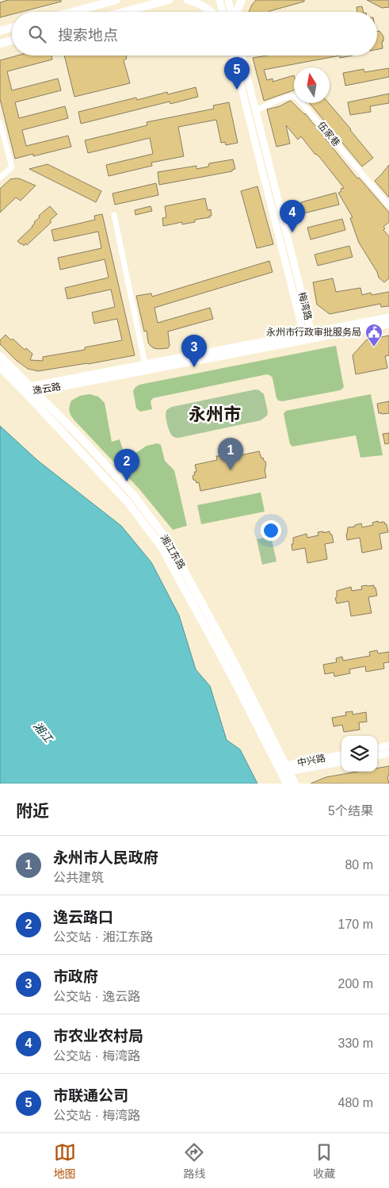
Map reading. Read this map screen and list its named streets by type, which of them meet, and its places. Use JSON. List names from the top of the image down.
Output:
{
  "streets": {
    "main road": ["湘江东路"],
    "street": [
      "伍家巷",
      "梅湾路",
      "逸云路",
      "中兴路"
    ]
  },
  "crossings": [
    ["伍家巷", "梅湾路"],
    ["梅湾路", "逸云路"],
    ["逸云路", "湘江东路"],
    ["湘江东路", "中兴路"]
  ],
  "districts": ["永州市"],
  "water": ["湘江"],
  "places": {
    "public building": ["永州市行政审批服务局"]
  },
  "north": "top",
  "page": {
    "search": "搜索地点",
    "pins": [
      "5",
      "4",
      "3",
      "1",
      "2"
    ],
    "heading": ["附近", "5个结果"],
    "list": [
      {
        "mark": "1",
        "name": "永州市人民政府",
        "note": "公共建筑",
        "value": "80 m"
      },
      {
        "mark": "2",
        "name": "逸云路口",
        "note": "公交站 · 湘江东路",
        "value": "170 m"
      },
      {
        "mark": "3",
        "name": "市政府",
        "note": "公交站 · 逸云路",
        "value": "200 m"
      },
      {
        "mark": "4",
        "name": "市农业农村局",
        "note": "公交站 · 梅湾路",
        "value": "330 m"
      },
      {
        "mark": "5",
        "name": "市联通公司",
        "note": "公交站 · 梅湾路",
        "value": "480 m"
      }
    ],
    "nav": ["地图", "路线", "收藏"]
  }
}
